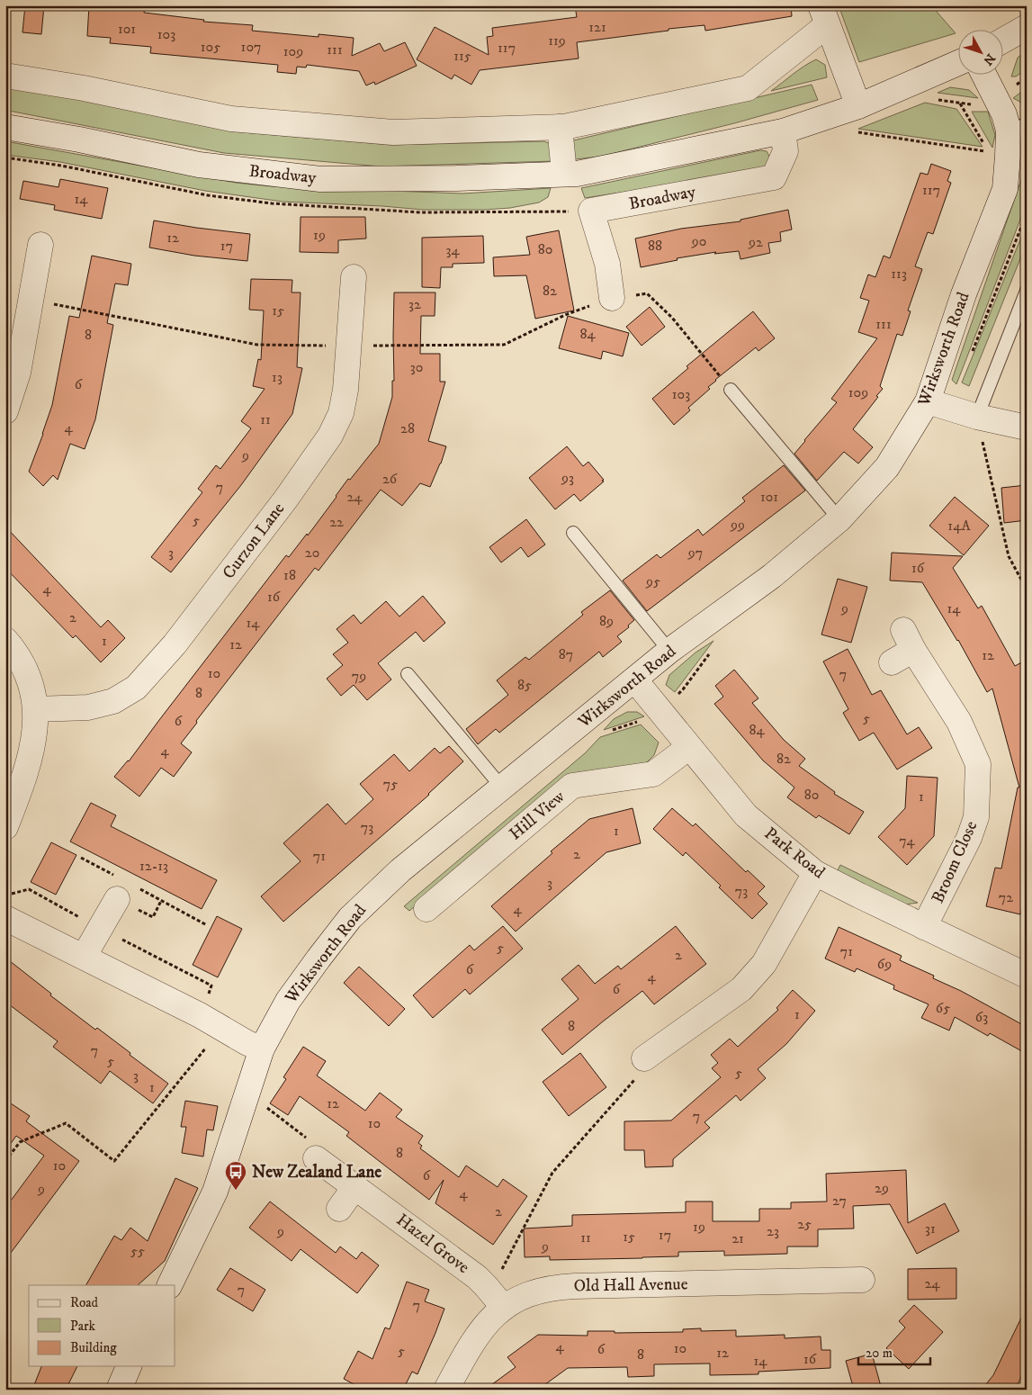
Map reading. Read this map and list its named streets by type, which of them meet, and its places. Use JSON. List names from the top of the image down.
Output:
{
  "streets": {
    "street": [
      "Broadway",
      "Wirksworth Road",
      "Curzon Lane",
      "Hill View",
      "Park Road",
      "Broom Close",
      "Hazel Grove",
      "Old Hall Avenue"
    ]
  },
  "crossings": [
    ["Wirksworth Road", "Park Road"],
    ["Hill View", "Park Road"],
    ["Park Road", "Broom Close"],
    ["Hazel Grove", "Old Hall Avenue"]
  ],
  "places": {
    "bus stop": ["New Zealand Lane"]
  },
  "house_numbers": [
    "121",
    "101",
    "103",
    "119",
    "105",
    "107",
    "117",
    "111",
    "109",
    "115",
    "117",
    "14",
    "19",
    "12",
    "90",
    "92",
    "17",
    "88",
    "80",
    "34",
    "113",
    "82",
    "32",
    "15",
    "111",
    "84",
    "8",
    "30",
    "13",
    "6",
    "109",
    "103",
    "11",
    "4",
    "28",
    "9",
    "93",
    "26",
    "7",
    "24",
    "101",
    "5",
    "22",
    "99",
    "14A",
    "3",
    "20",
    "97",
    "16",
    "18",
    "95",
    "4",
    "16",
    "9",
    "14",
    "2",
    "89",
    "14",
    "1",
    "12",
    "87",
    "12",
    "10",
    "7",
    "79",
    "85",
    "8",
    "5",
    "6",
    "84",
    "4",
    "82",
    "75",
    "80",
    "1",
    "73",
    "1",
    "74",
    "2",
    "71",
    "12-13",
    "3",
    "73",
    "72",
    "4",
    "5",
    "71",
    "2",
    "69",
    "6",
    "4",
    "6",
    "65",
    "1",
    "63",
    "8",
    "7",
    "5",
    "5",
    "3",
    "1",
    "12",
    "7",
    "10",
    "8",
    "10",
    "6",
    "29",
    "9",
    "4",
    "27",
    "2",
    "25",
    "19",
    "31",
    "9",
    "23",
    "17",
    "15",
    "11",
    "21",
    "9",
    "55",
    "24",
    "7",
    "7",
    "4",
    "10",
    "6",
    "5",
    "12",
    "8",
    "16",
    "14"
  ],
  "legend": ["Road", "Park", "Building"],
  "scale_bar": "20 m",
  "north": "bottom right"
}
